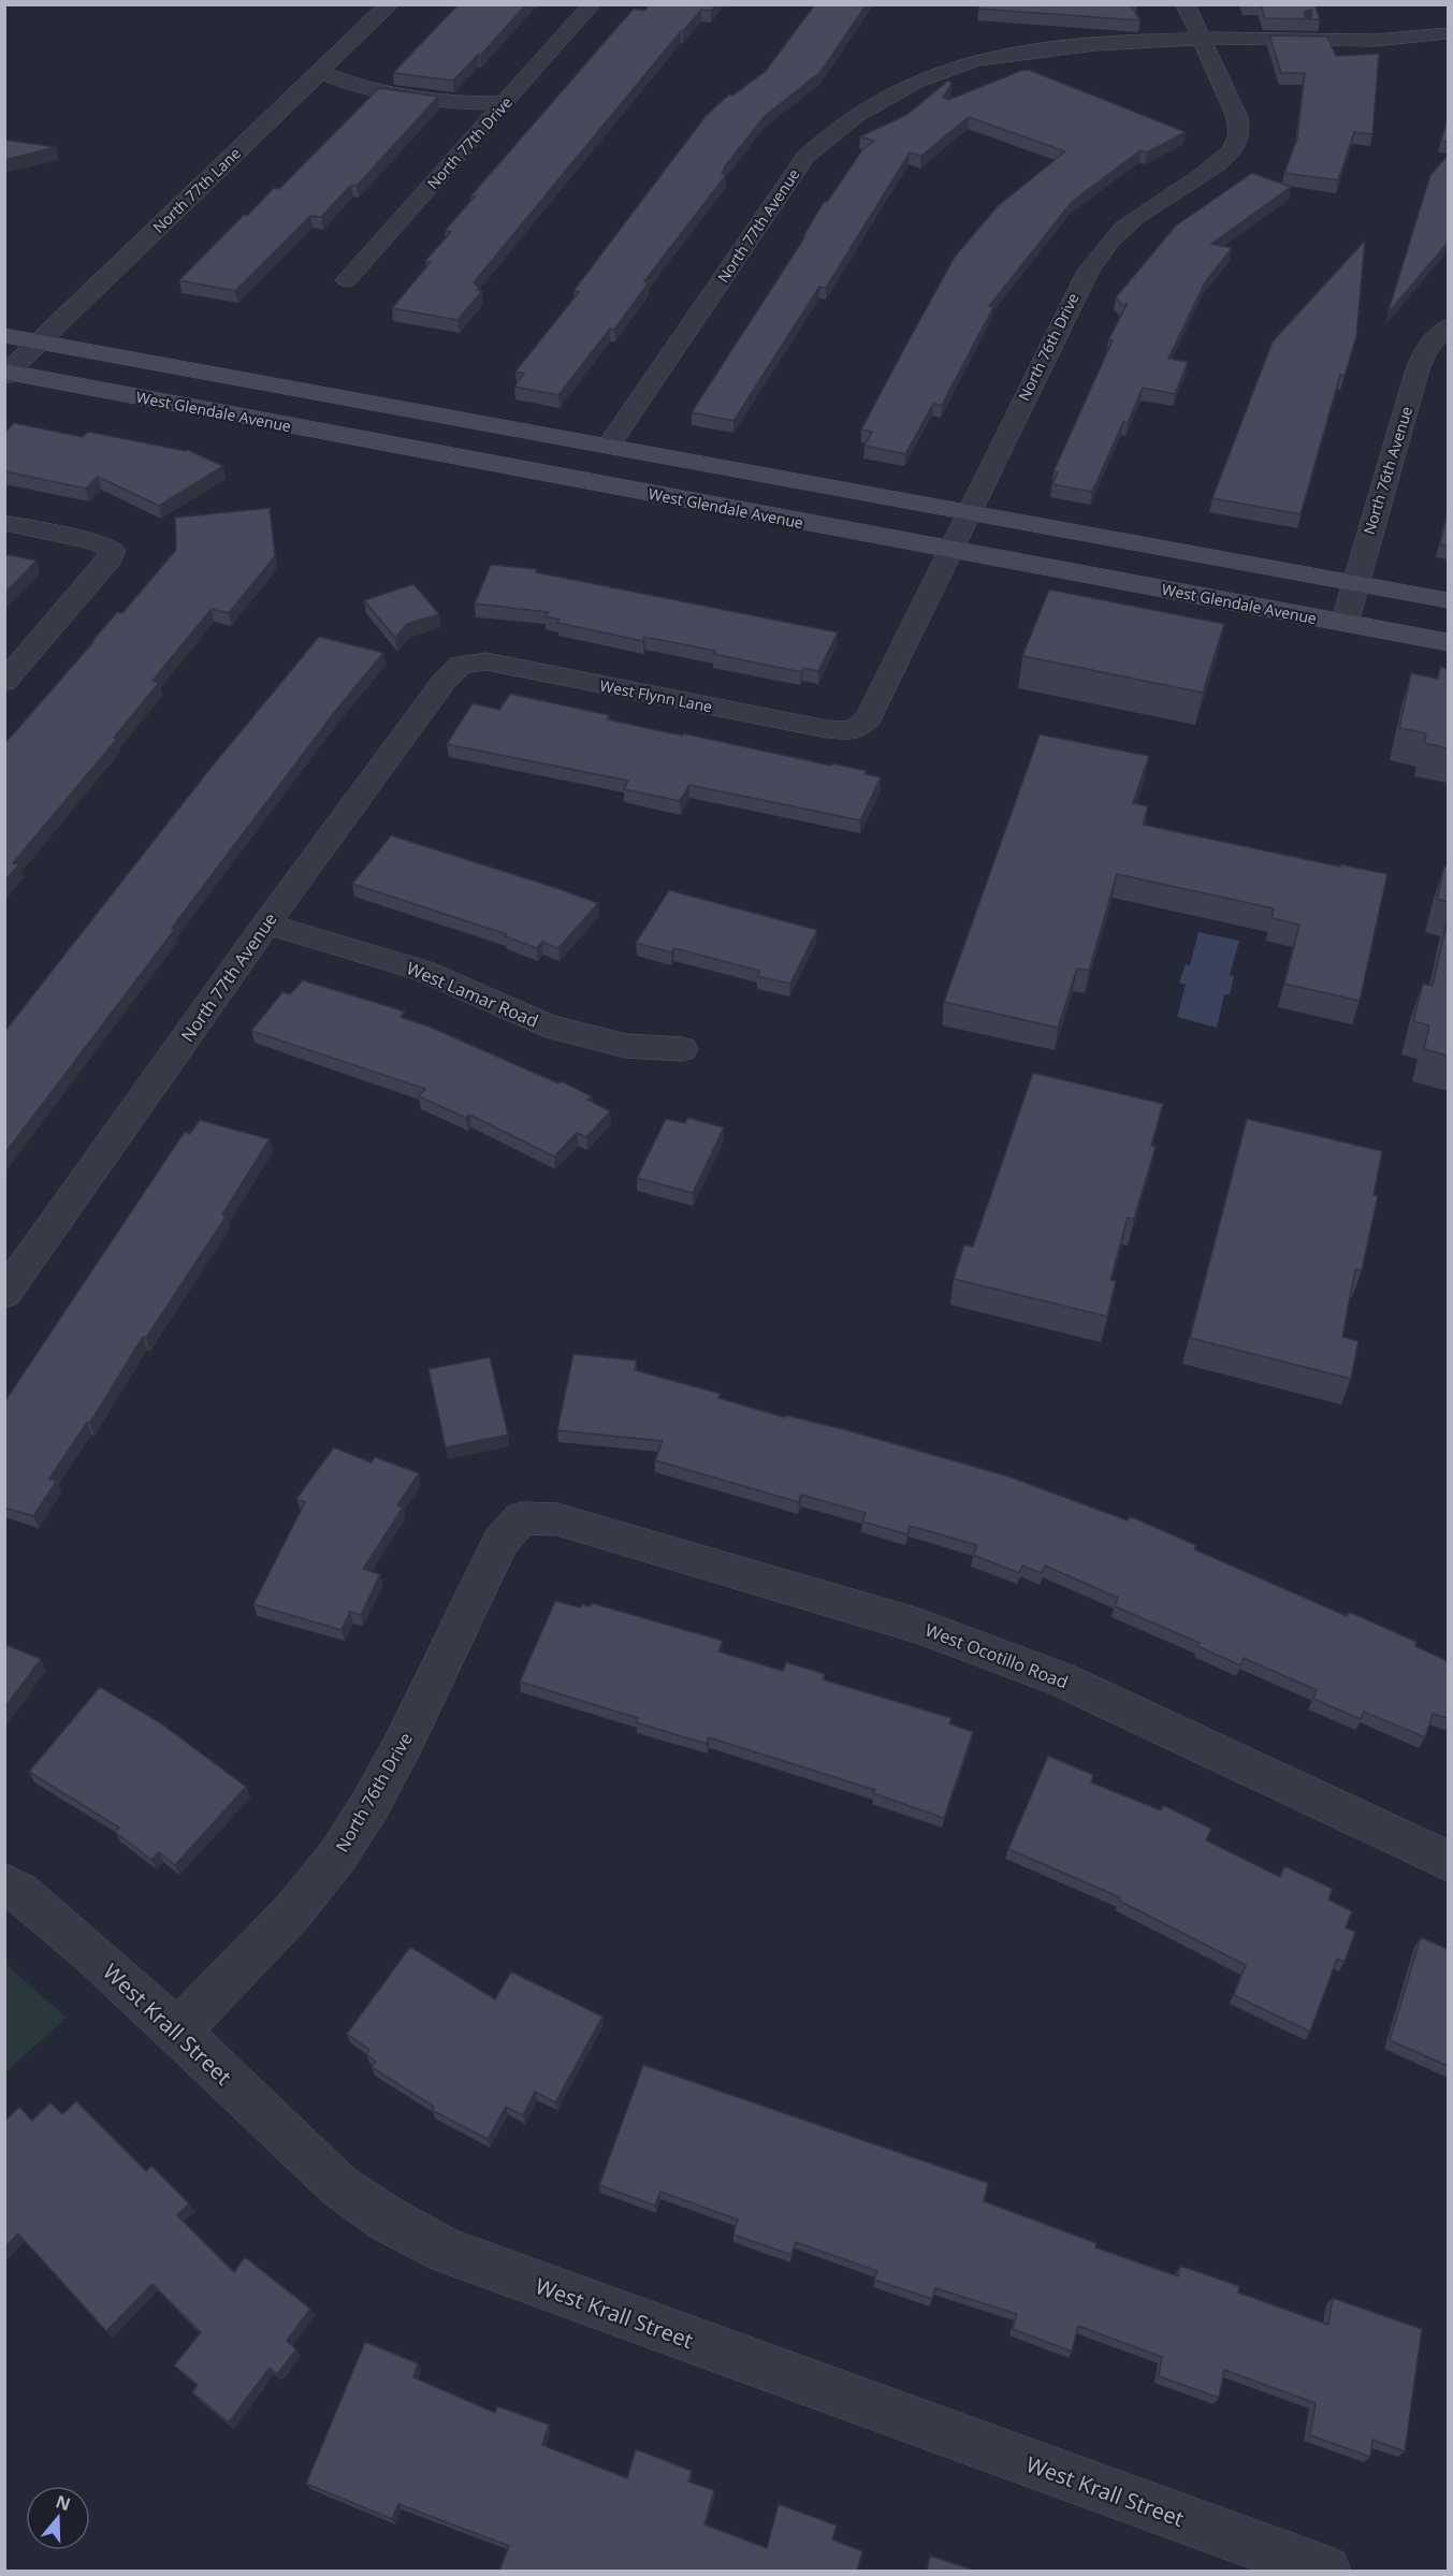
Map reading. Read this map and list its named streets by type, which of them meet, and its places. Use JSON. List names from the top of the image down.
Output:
{
  "streets": {
    "main road": ["West Glendale Avenue"],
    "street": [
      "North 77th Drive",
      "North 77th Lane",
      "North 77th Avenue",
      "North 76th Drive",
      "North 76th Avenue",
      "West Flynn Lane",
      "West Lamar Road",
      "West Ocotillo Road",
      "West Krall Street"
    ]
  },
  "crossings": [
    ["North 77th Lane", "West Glendale Avenue"],
    ["North 77th Avenue", "North 76th Drive"],
    ["North 77th Avenue", "West Flynn Lane"],
    ["North 77th Avenue", "West Lamar Road"],
    ["North 76th Drive", "West Glendale Avenue"],
    ["North 76th Drive", "West Flynn Lane"],
    ["North 76th Drive", "West Ocotillo Road"],
    ["North 76th Drive", "West Krall Street"],
    ["West Glendale Avenue", "North 76th Avenue"]
  ],
  "north": "top"
}
